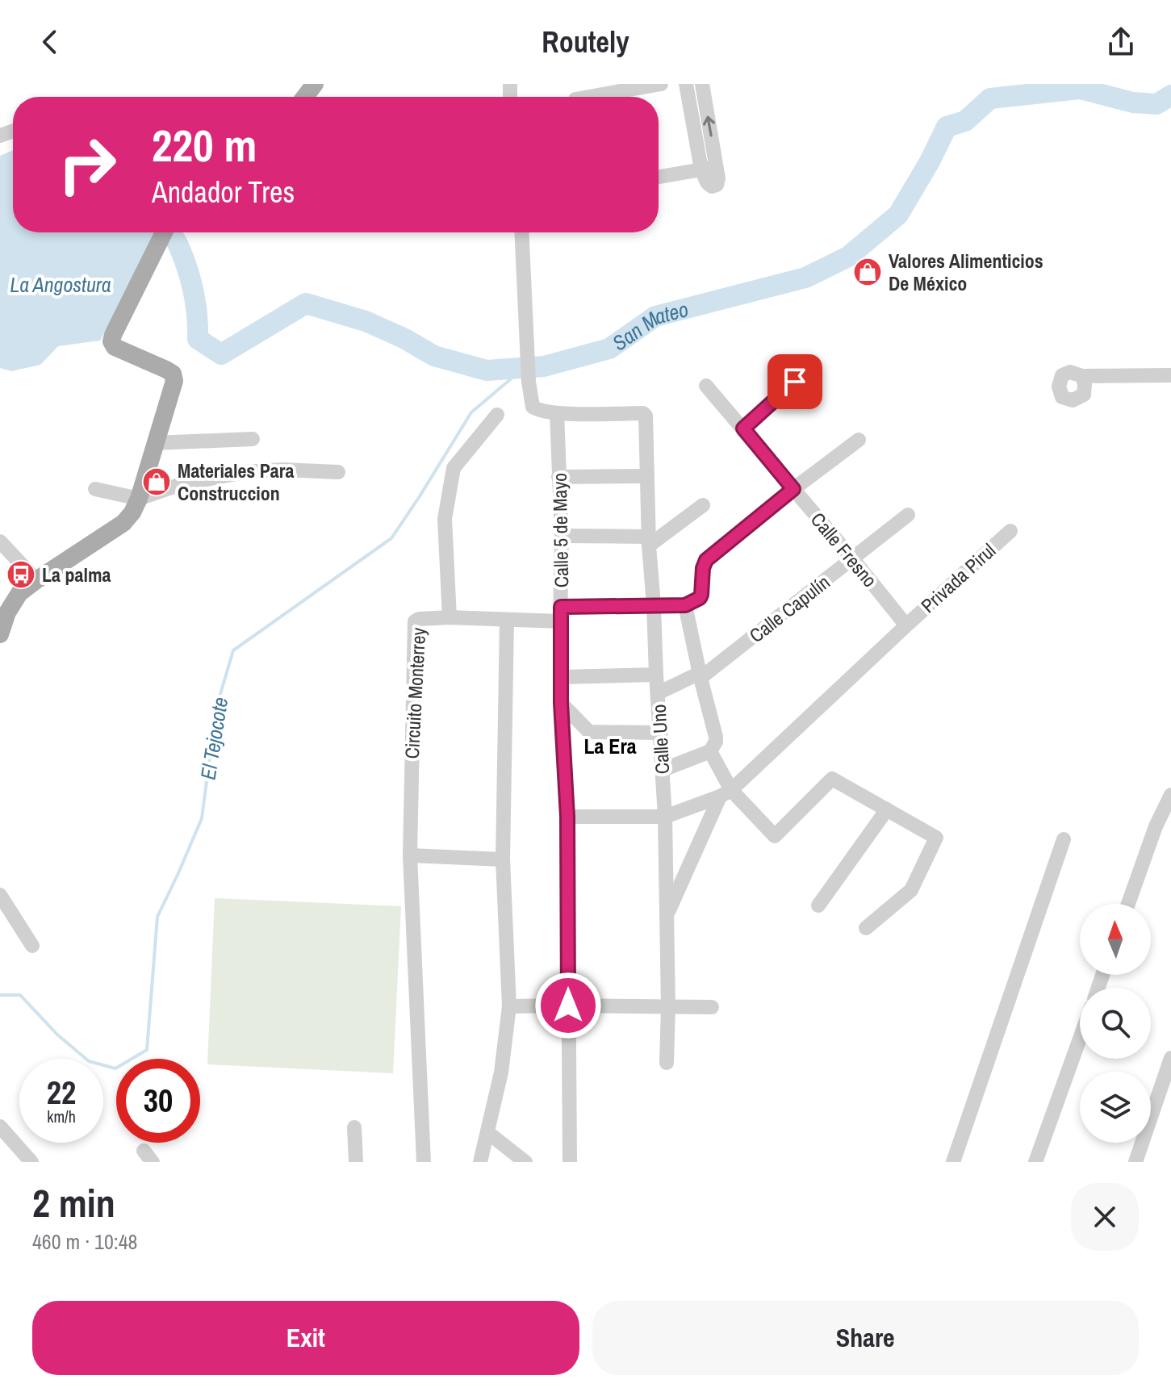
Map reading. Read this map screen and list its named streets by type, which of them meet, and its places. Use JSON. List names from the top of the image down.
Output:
{
  "streets": {
    "street": [
      "Calle 5 de Mayo",
      "Calle Fresno",
      "Privada Pirul",
      "Calle Capulín",
      "Circuito Monterrey",
      "Calle Uno"
    ]
  },
  "crossings": [
    ["Calle 5 de Mayo", "Circuito Monterrey"],
    ["Calle 5 de Mayo", "Calle Uno"],
    ["Calle Fresno", "Privada Pirul"],
    ["Calle Fresno", "Calle Capulín"],
    ["Calle Capulín", "Calle Uno"],
    ["Circuito Monterrey", "Calle Uno"]
  ],
  "districts": ["La Era"],
  "water": ["La Angostura", "San Mateo", "El Tejocote"],
  "places": {
    "shop": ["Valores Alimenticios De México", "Materiales Para Construccion"],
    "bus stop": ["La palma"]
  },
  "north": "top",
  "page": {
    "header": "Routely",
    "turn": ["220 m", "Andador Tres"],
    "speed": "22 km/h",
    "limit": "30",
    "heading": ["2 min", "460 m · 10:48"],
    "buttons": ["Exit", "Share"]
  }
}
